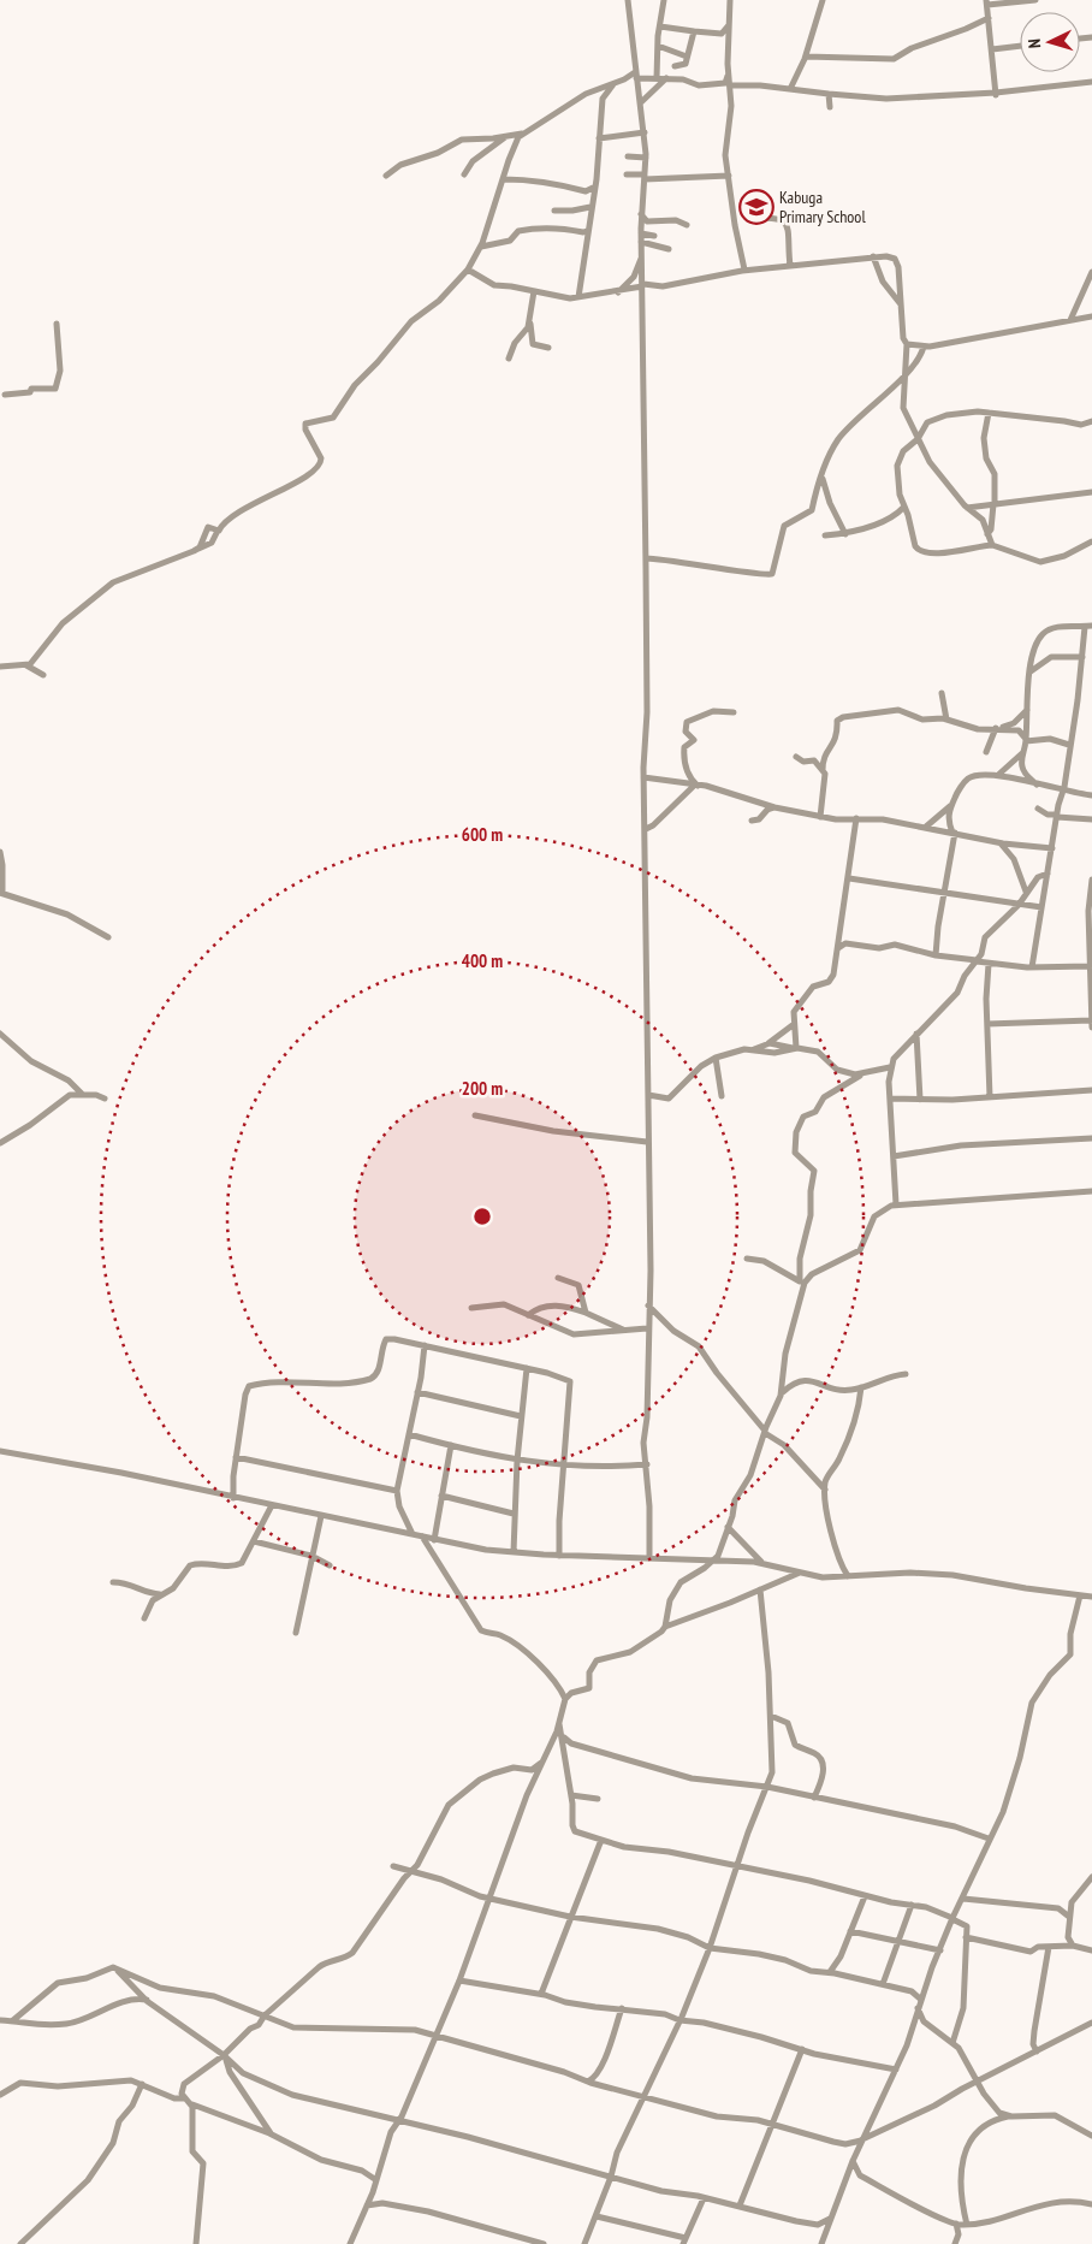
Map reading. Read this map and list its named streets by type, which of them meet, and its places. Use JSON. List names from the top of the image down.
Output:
{
  "places": {
    "school or university": ["Kabuga Primary School"]
  },
  "north": "left",
  "rings": ["600 m", "400 m", "200 m"]
}
